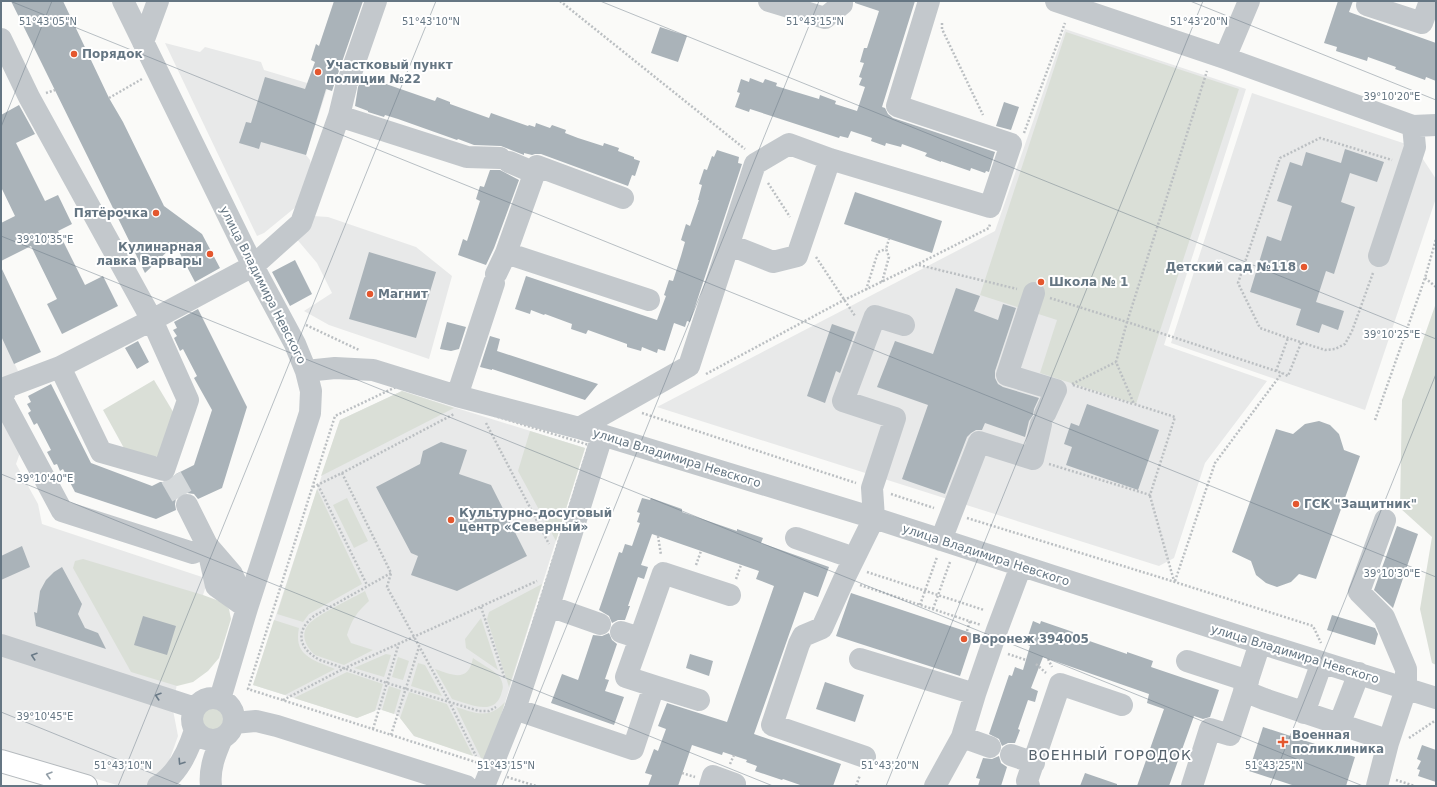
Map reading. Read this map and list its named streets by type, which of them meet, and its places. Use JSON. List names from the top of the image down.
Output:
{
  "streets": {
    "street": ["улица Владимира Невского"]
  },
  "districts": ["ВОЕННЫЙ ГОРОДОК"],
  "places": {
    "other": [
      "Порядок",
      "Участковый пункт полиции №22",
      "Пятёрочка",
      "Кулинарная лавка Варвары",
      "Детский сад №118",
      "Школа № 1",
      "Магнит",
      "ГСК \"Защитник\"",
      "Культурно-досуговый центр «Северный»",
      "Воронеж 394005"
    ],
    "health": ["Военная поликлиника"]
  },
  "coordinates": [
    "51°43'05\"N",
    "51°43'10\"N",
    "51°43'15\"N",
    "51°43'20\"N",
    "39°10'20\"E",
    "39°10'35\"E",
    "39°10'25\"E",
    "39°10'40\"E",
    "39°10'30\"E",
    "39°10'45\"E",
    "51°43'25\"N"
  ]
}
